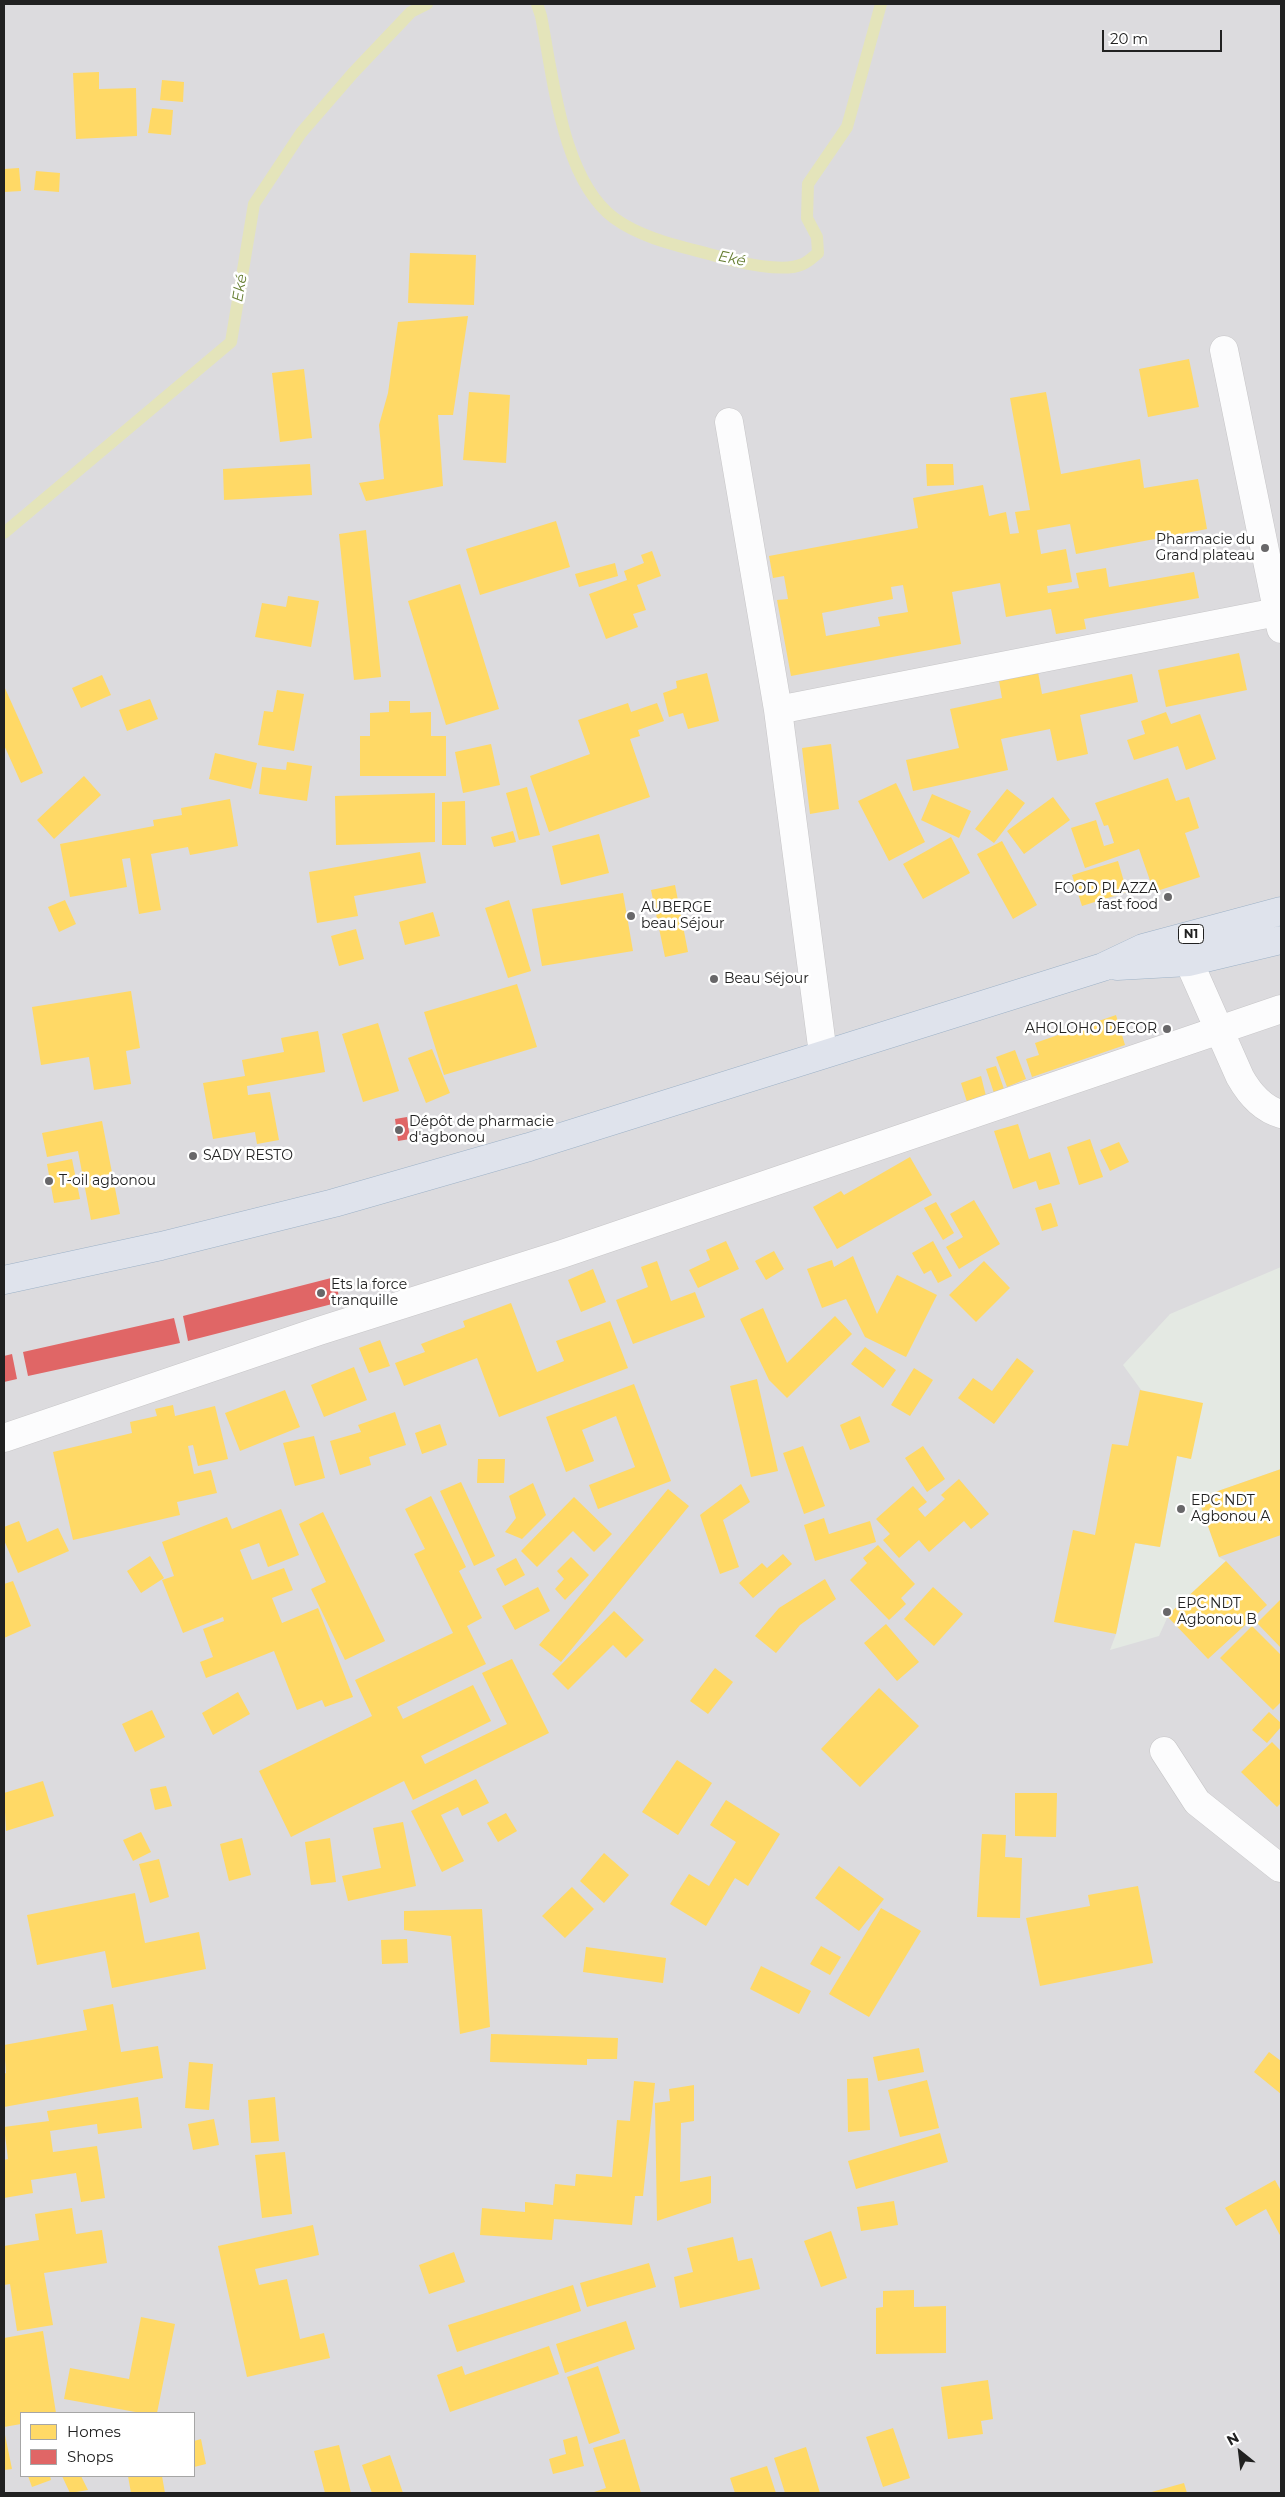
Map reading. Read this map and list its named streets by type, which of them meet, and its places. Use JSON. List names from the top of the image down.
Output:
{
  "streets": {
    "highway": ["N1"]
  },
  "water": ["Eké"],
  "places": [
    "Pharmacie du Grand plateau",
    "FOOD PLAZZA fast food",
    "AUBERGE beau Séjour",
    "Beau Séjour",
    "AHOLOHO DECOR",
    "Dépôt de pharmacie d'agbonou",
    "SADY RESTO",
    "T-oil agbonou",
    "Ets la force tranquille",
    "EPC NDT Agbonou A",
    "EPC NDT Agbonou B"
  ],
  "legend": ["Homes", "Shops"],
  "scale_bar": "20 m",
  "north": "top left"
}
